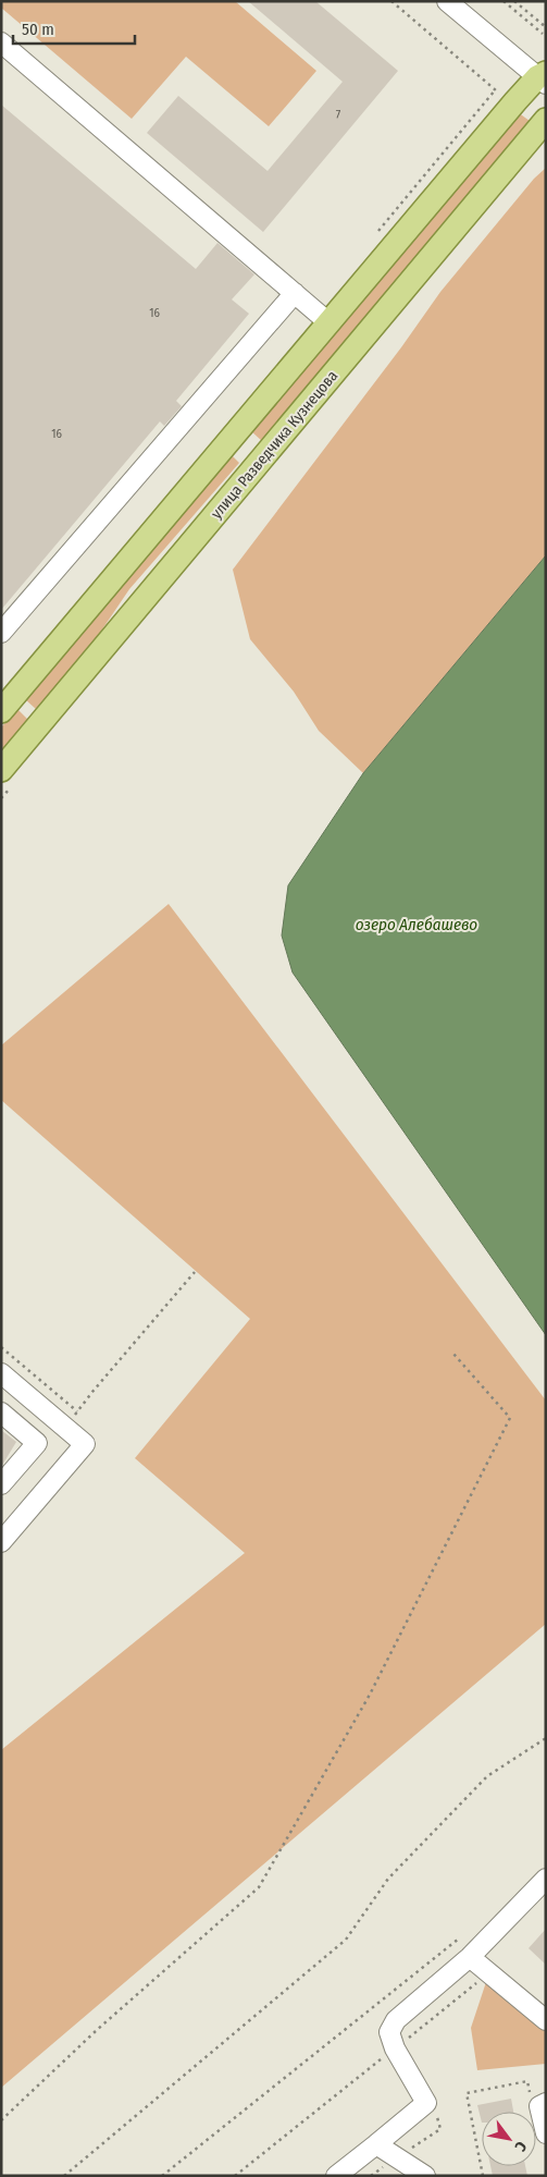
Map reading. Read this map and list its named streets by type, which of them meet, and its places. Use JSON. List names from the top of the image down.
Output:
{
  "streets": {
    "main road": ["улица Разведчика Кузнецова"]
  },
  "water": ["озеро Алебашево"],
  "house_numbers": ["7", "16", "16"],
  "scale_bar": "50 m",
  "north": "bottom right"
}
